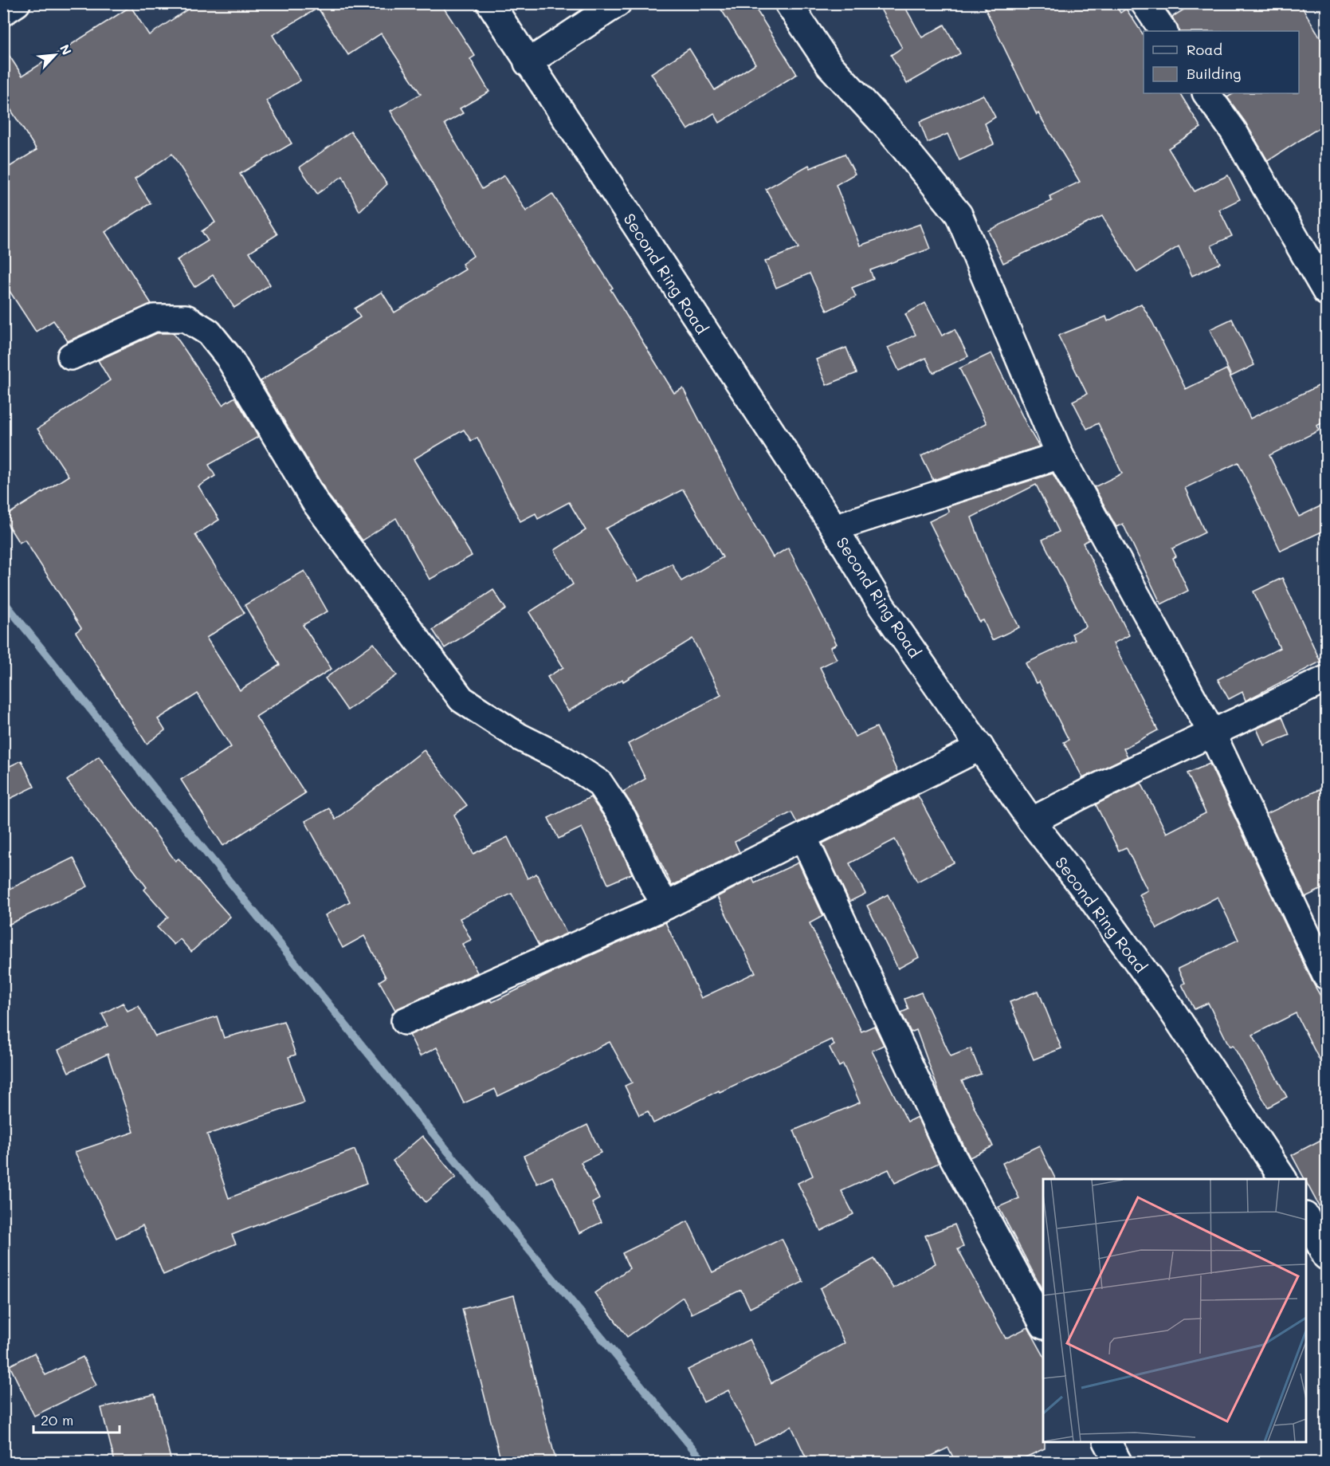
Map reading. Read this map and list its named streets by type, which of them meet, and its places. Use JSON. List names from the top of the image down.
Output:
{
  "streets": {
    "main road": ["Second Ring Road"]
  },
  "legend": ["Road", "Building"],
  "scale_bar": "20 m",
  "north": "top right"
}
